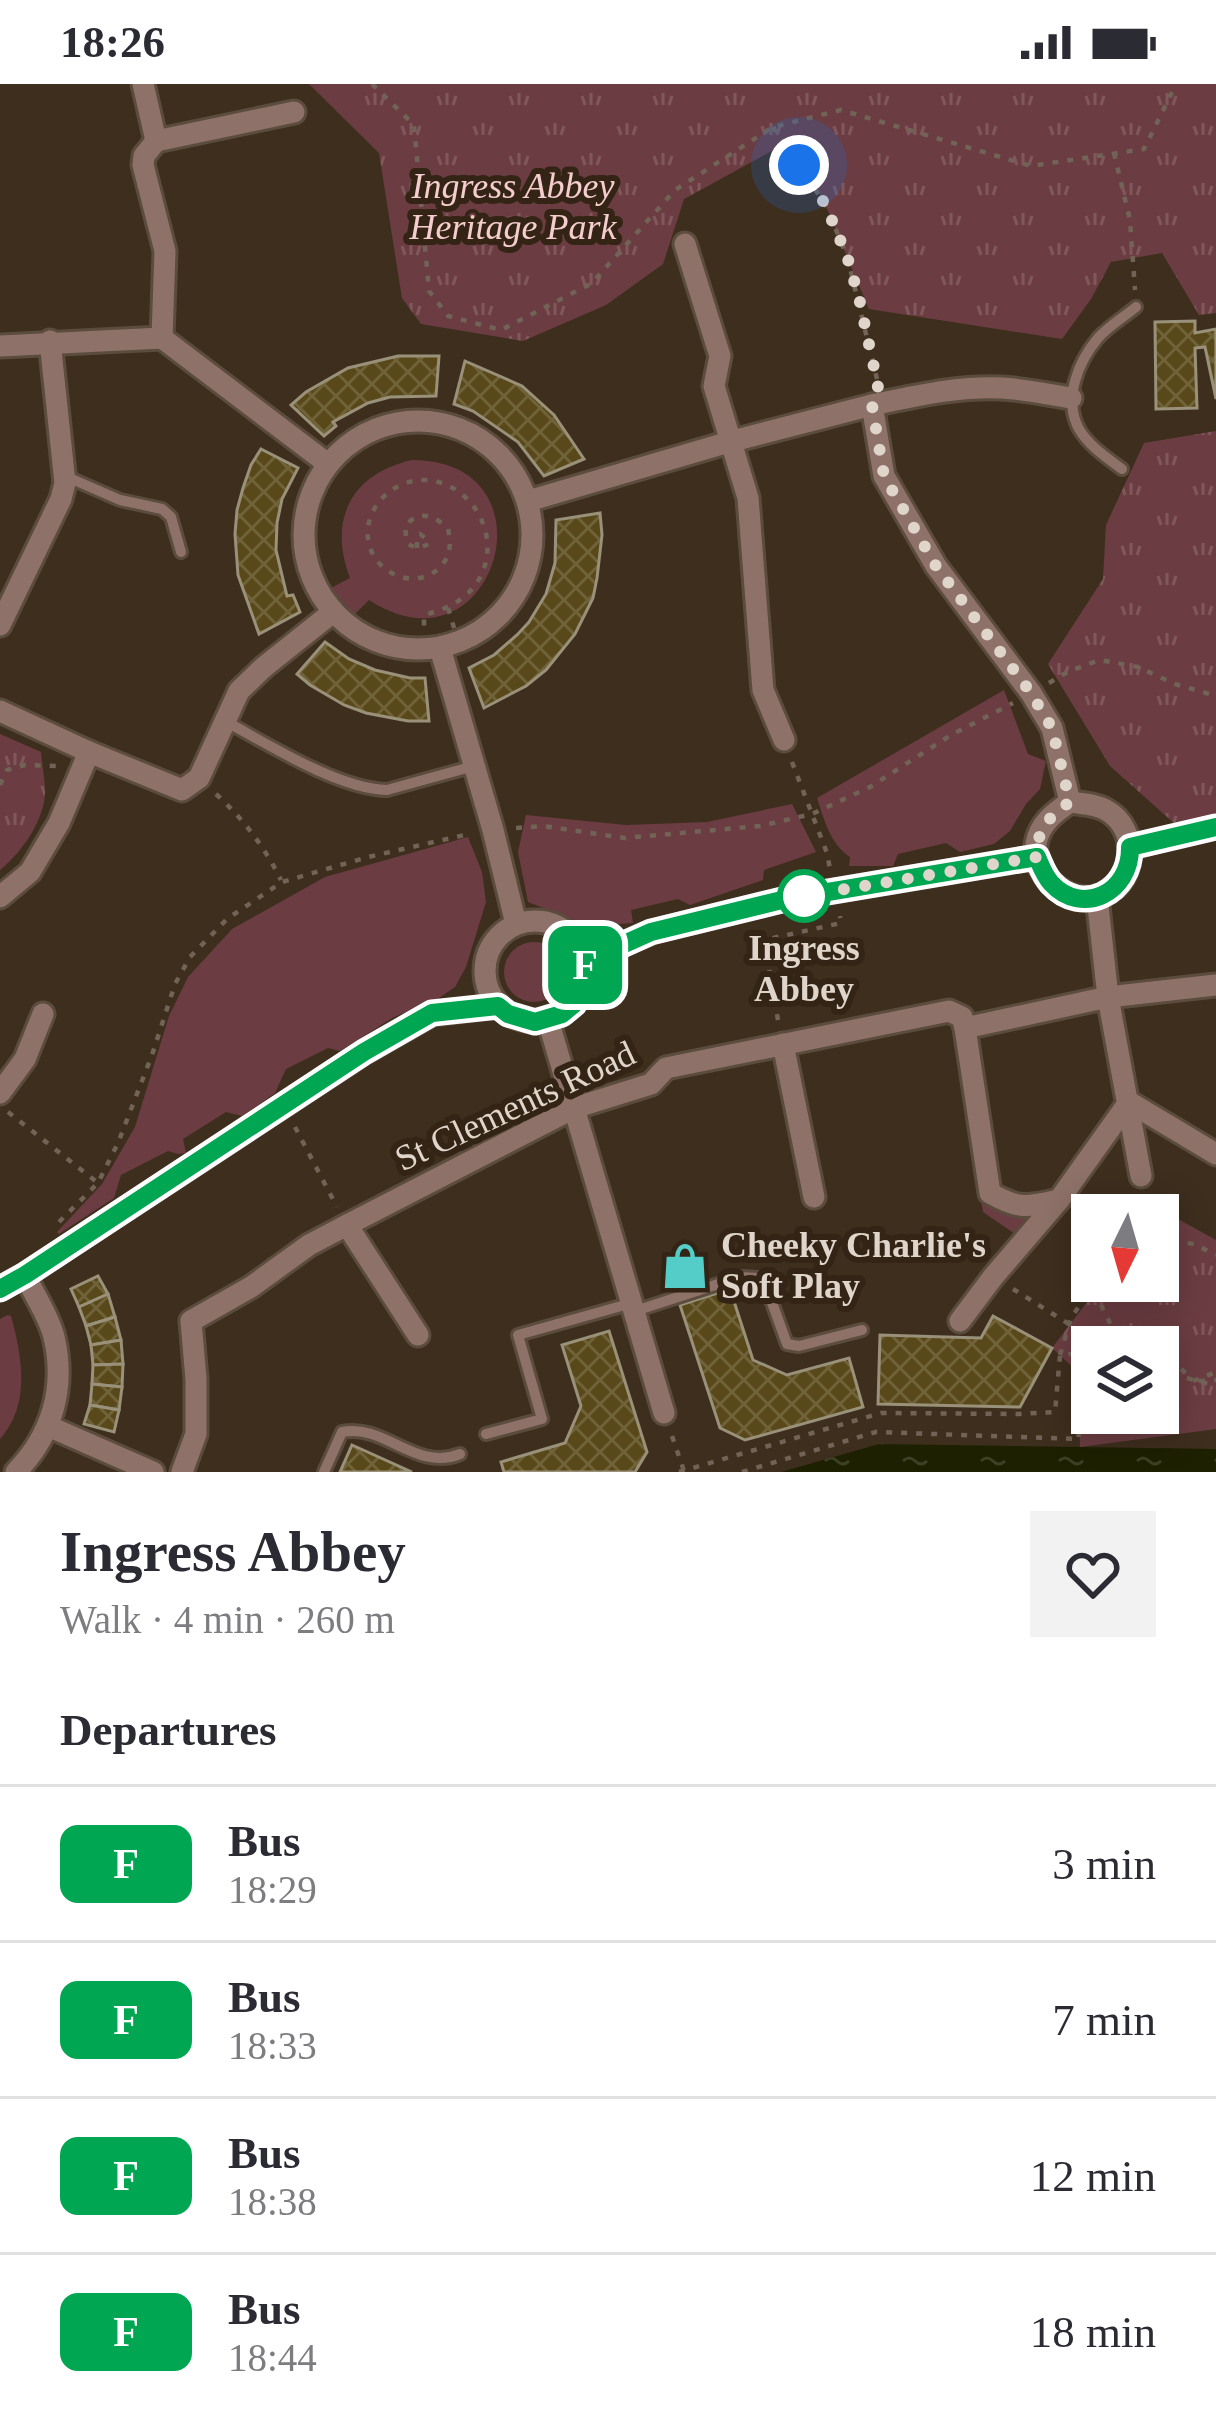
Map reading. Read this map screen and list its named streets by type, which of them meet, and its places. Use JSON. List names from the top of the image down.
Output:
{
  "streets": {
    "street": ["St Clements Road"]
  },
  "parks": ["Ingress Abbey Heritage Park"],
  "places": {
    "other": ["Ingress Abbey"],
    "shop": ["Cheeky Charlie's Soft Play"]
  },
  "lines": ["bus line F"],
  "north": "bottom",
  "page": {
    "status": "18:26",
    "on_map": "F",
    "heading": [
      ["Ingress Abbey", "Walk · 4 min · 260 m"],
      "Departures"
    ],
    "list": [
      {
        "mark": "F",
        "name": "Bus",
        "note": "18:29",
        "value": "3 min"
      },
      {
        "mark": "F",
        "name": "Bus",
        "note": "18:33",
        "value": "7 min"
      },
      {
        "mark": "F",
        "name": "Bus",
        "note": "18:38",
        "value": "12 min"
      },
      {
        "mark": "F",
        "name": "Bus",
        "note": "18:44",
        "value": "18 min"
      }
    ]
  }
}
